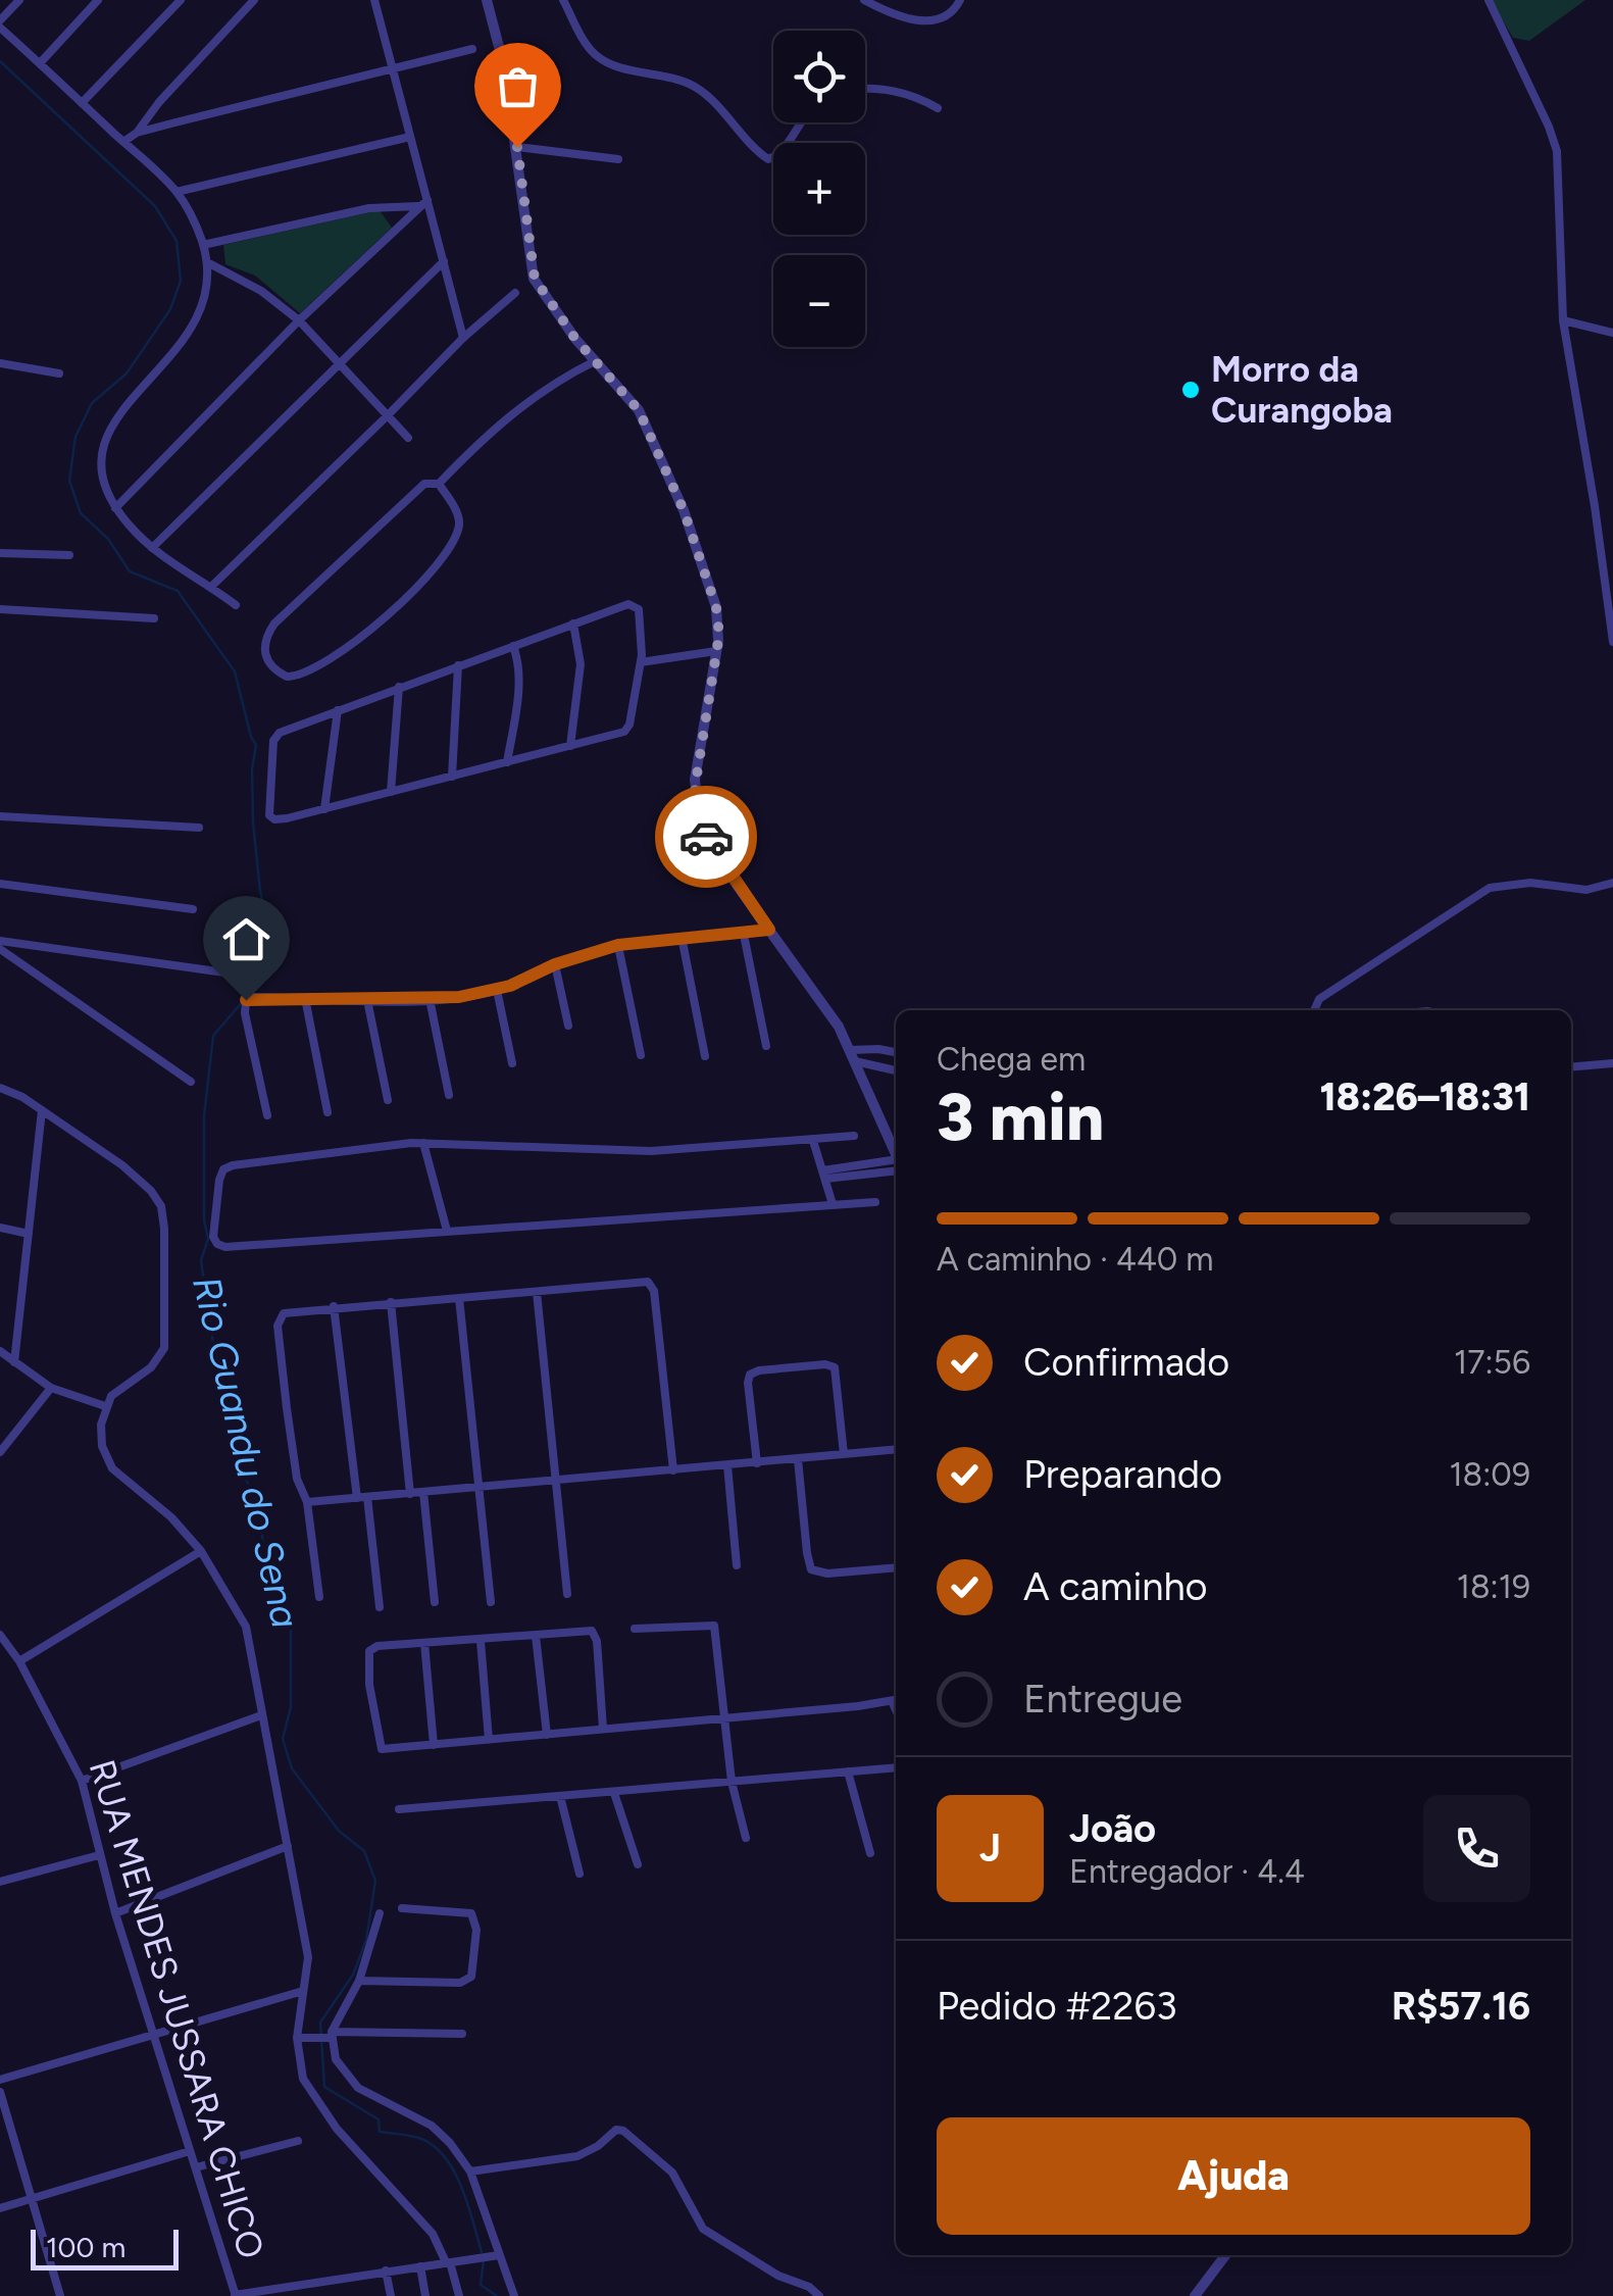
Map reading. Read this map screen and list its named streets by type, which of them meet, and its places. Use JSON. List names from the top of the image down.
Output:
{
  "streets": {
    "street": ["RUA MENDES JUSSARA CHICO"]
  },
  "water": ["Rio Guandu do Sena"],
  "places": ["Morro da Curangoba"],
  "scale_bar": "100 m",
  "page": {
    "map_buttons": ["+", "−"],
    "heading": ["3 min", "Chega em", "18:26–18:31"],
    "panel": [
      "João",
      "Entregador · 4.4",
      "Pedido #2263",
      "R$57.16"
    ],
    "bar": "A caminho · 440 m",
    "list": [
      ["Confirmado", "17:56"],
      ["Preparando", "18:09"],
      ["A caminho", "18:19"],
      "Entregue"
    ],
    "round": "J",
    "buttons": "Ajuda",
    "scale": "100 m"
  }
}
